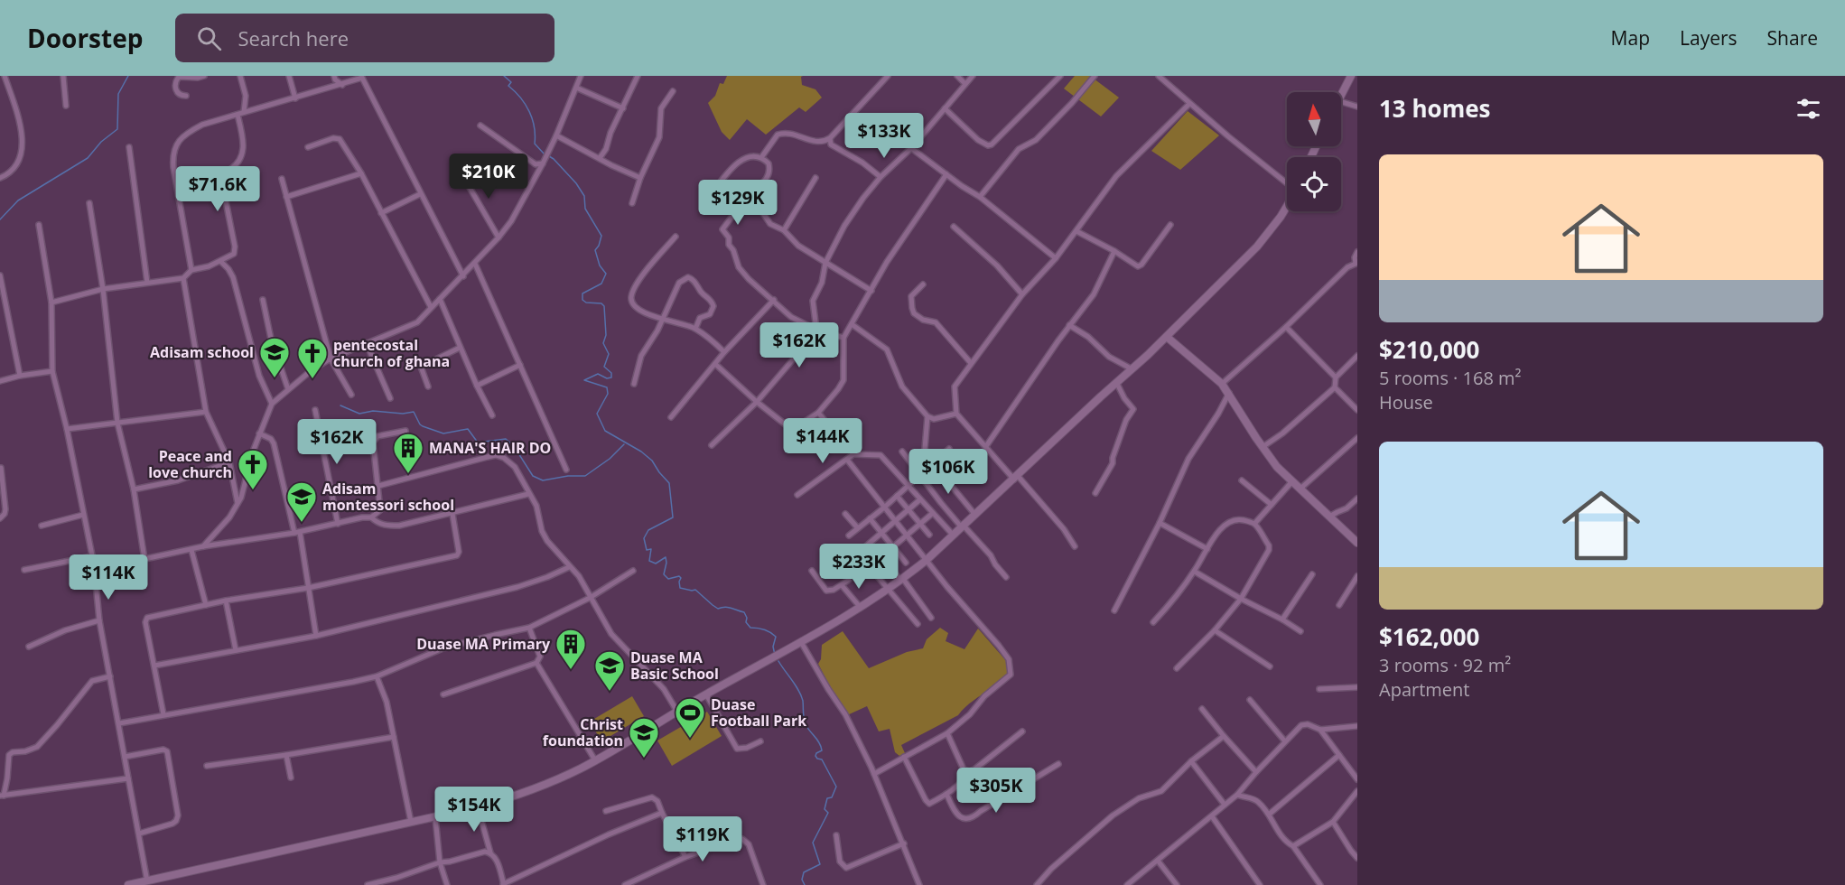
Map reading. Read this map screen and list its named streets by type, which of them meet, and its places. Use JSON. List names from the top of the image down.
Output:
{
  "places": {
    "school or university": [
      "Adisam school",
      "Adisam montessori school",
      "Duase MA Basic School",
      "Christ foundation"
    ],
    "church": ["pentecostal church of ghana", "Peace and love church"],
    "building": ["MANA'S HAIR DO", "Duase MA Primary"],
    "sports": ["Duase Football Park"]
  },
  "north": "top",
  "page": {
    "header": "Doorstep",
    "search": "Search here",
    "nav": ["Map", "Layers", "Share"],
    "heading": "13 homes",
    "price": [
      "$133K",
      "$210K",
      "$71.6K",
      "$129K",
      "$162K",
      "$144K",
      "$162K",
      "$106K",
      "$233K",
      "$114K",
      "$305K",
      "$154K",
      "$119K"
    ],
    "list": [
      {
        "name": "$210,000",
        "note": "5 rooms · 168 m² · House"
      },
      {
        "name": "$162,000",
        "note": "3 rooms · 92 m² · Apartment"
      }
    ]
  }
}
